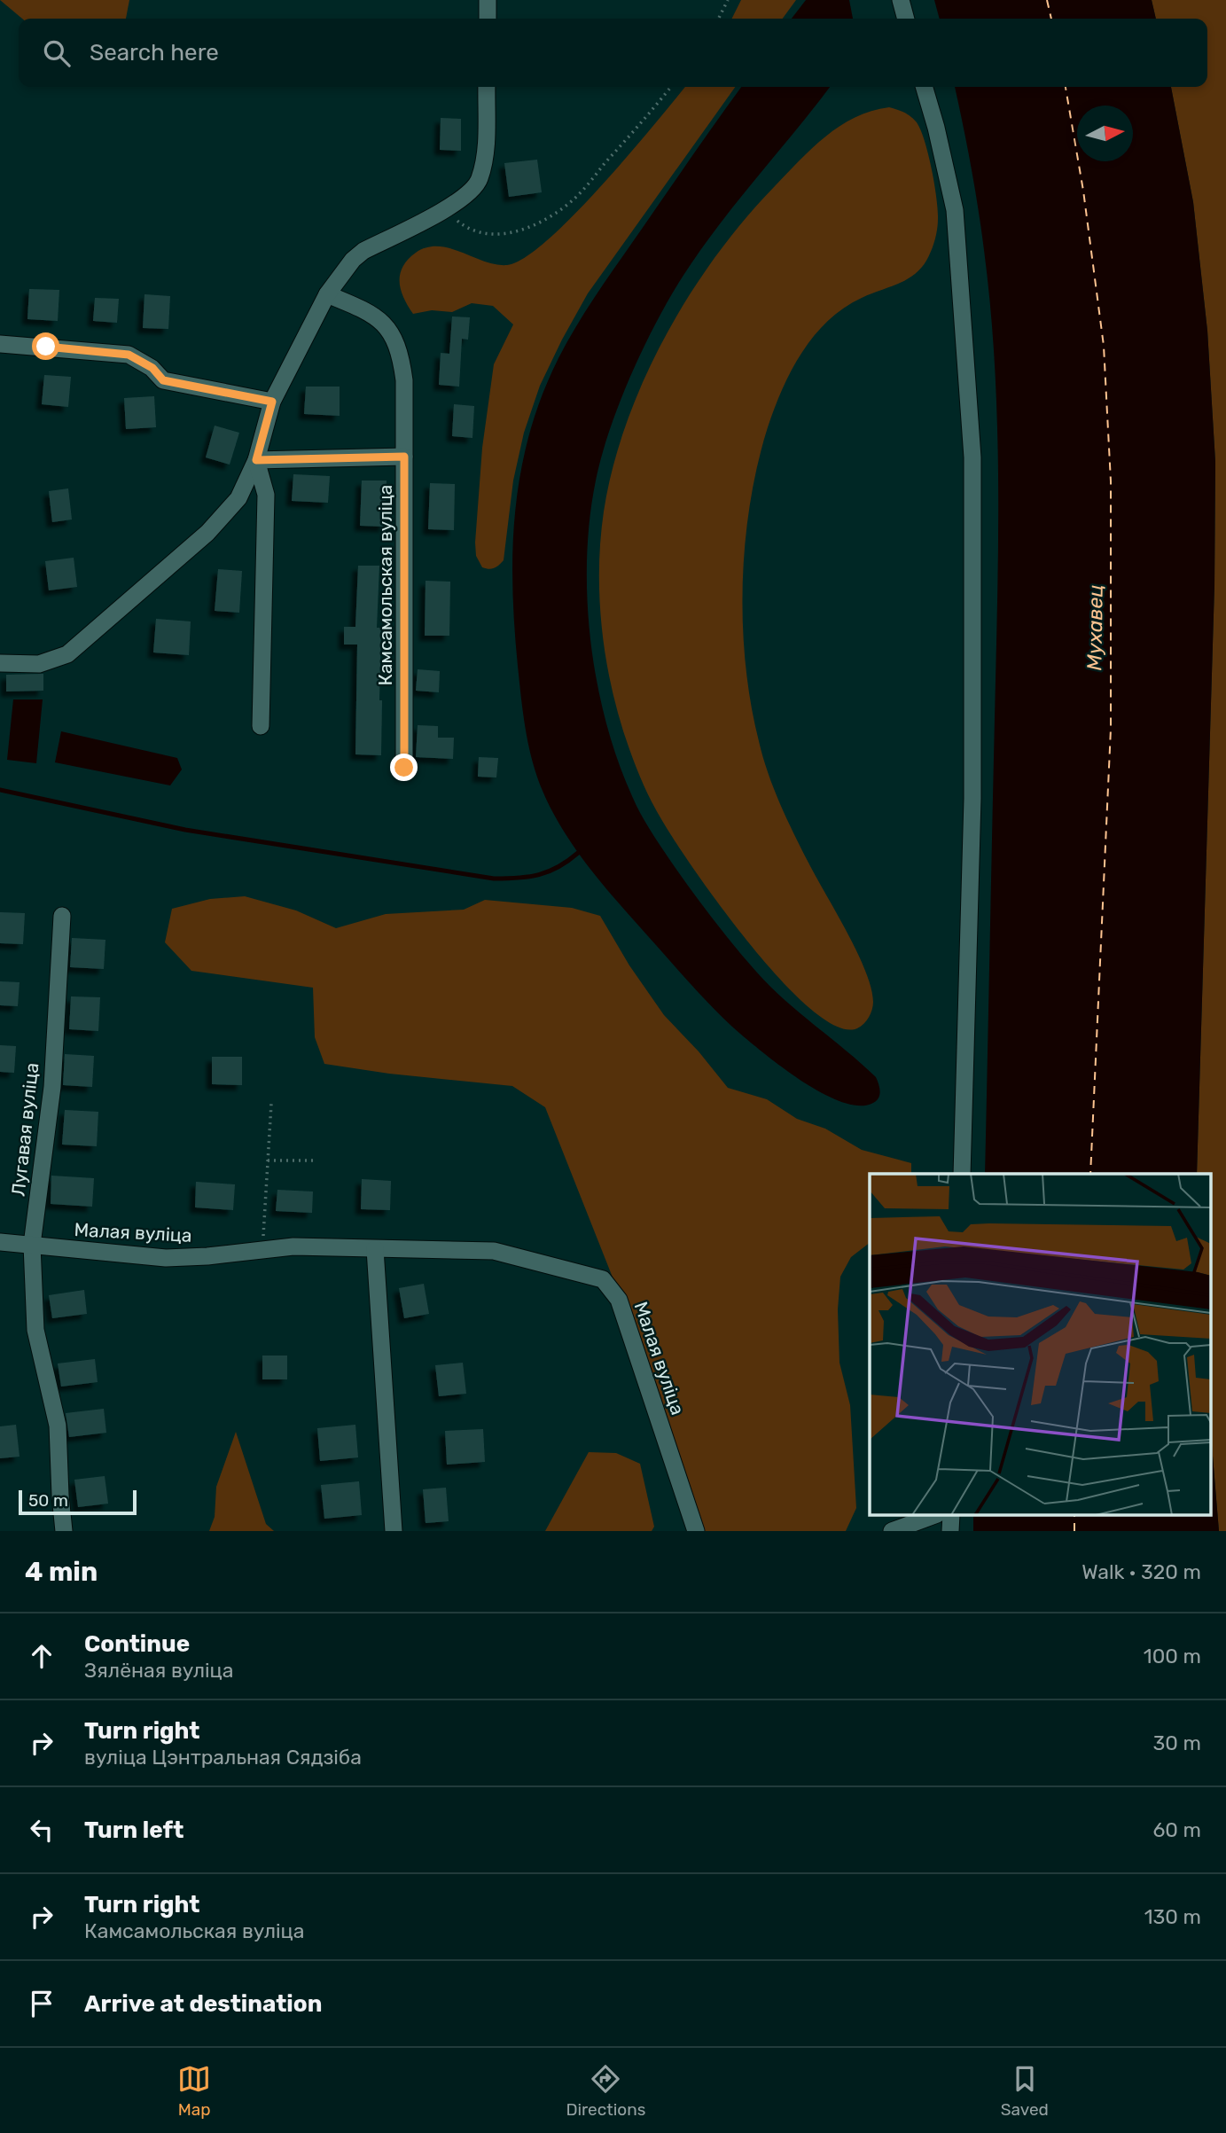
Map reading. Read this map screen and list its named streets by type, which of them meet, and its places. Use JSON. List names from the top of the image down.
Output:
{
  "streets": {
    "street": ["Камсамольская вуліца", "Лугавая вуліца", "Малая вуліца"]
  },
  "crossings": [
    ["Лугавая вуліца", "Малая вуліца"]
  ],
  "water": ["Мухавец"],
  "scale_bar": "50 m",
  "north": "right",
  "page": {
    "search": "Search here",
    "scale": "50 m",
    "heading": ["4 min", "Walk · 320 m"],
    "list": [
      ["Continue", "Зялёная вуліца", "100 m"],
      ["Turn right", "вуліца Цэнтральная Сядзіба", "30 m"],
      ["Turn left", "60 m"],
      ["Turn right", "Камсамольская вуліца", "130 m"],
      "Arrive at destination"
    ],
    "nav": ["Map", "Directions", "Saved"]
  }
}
